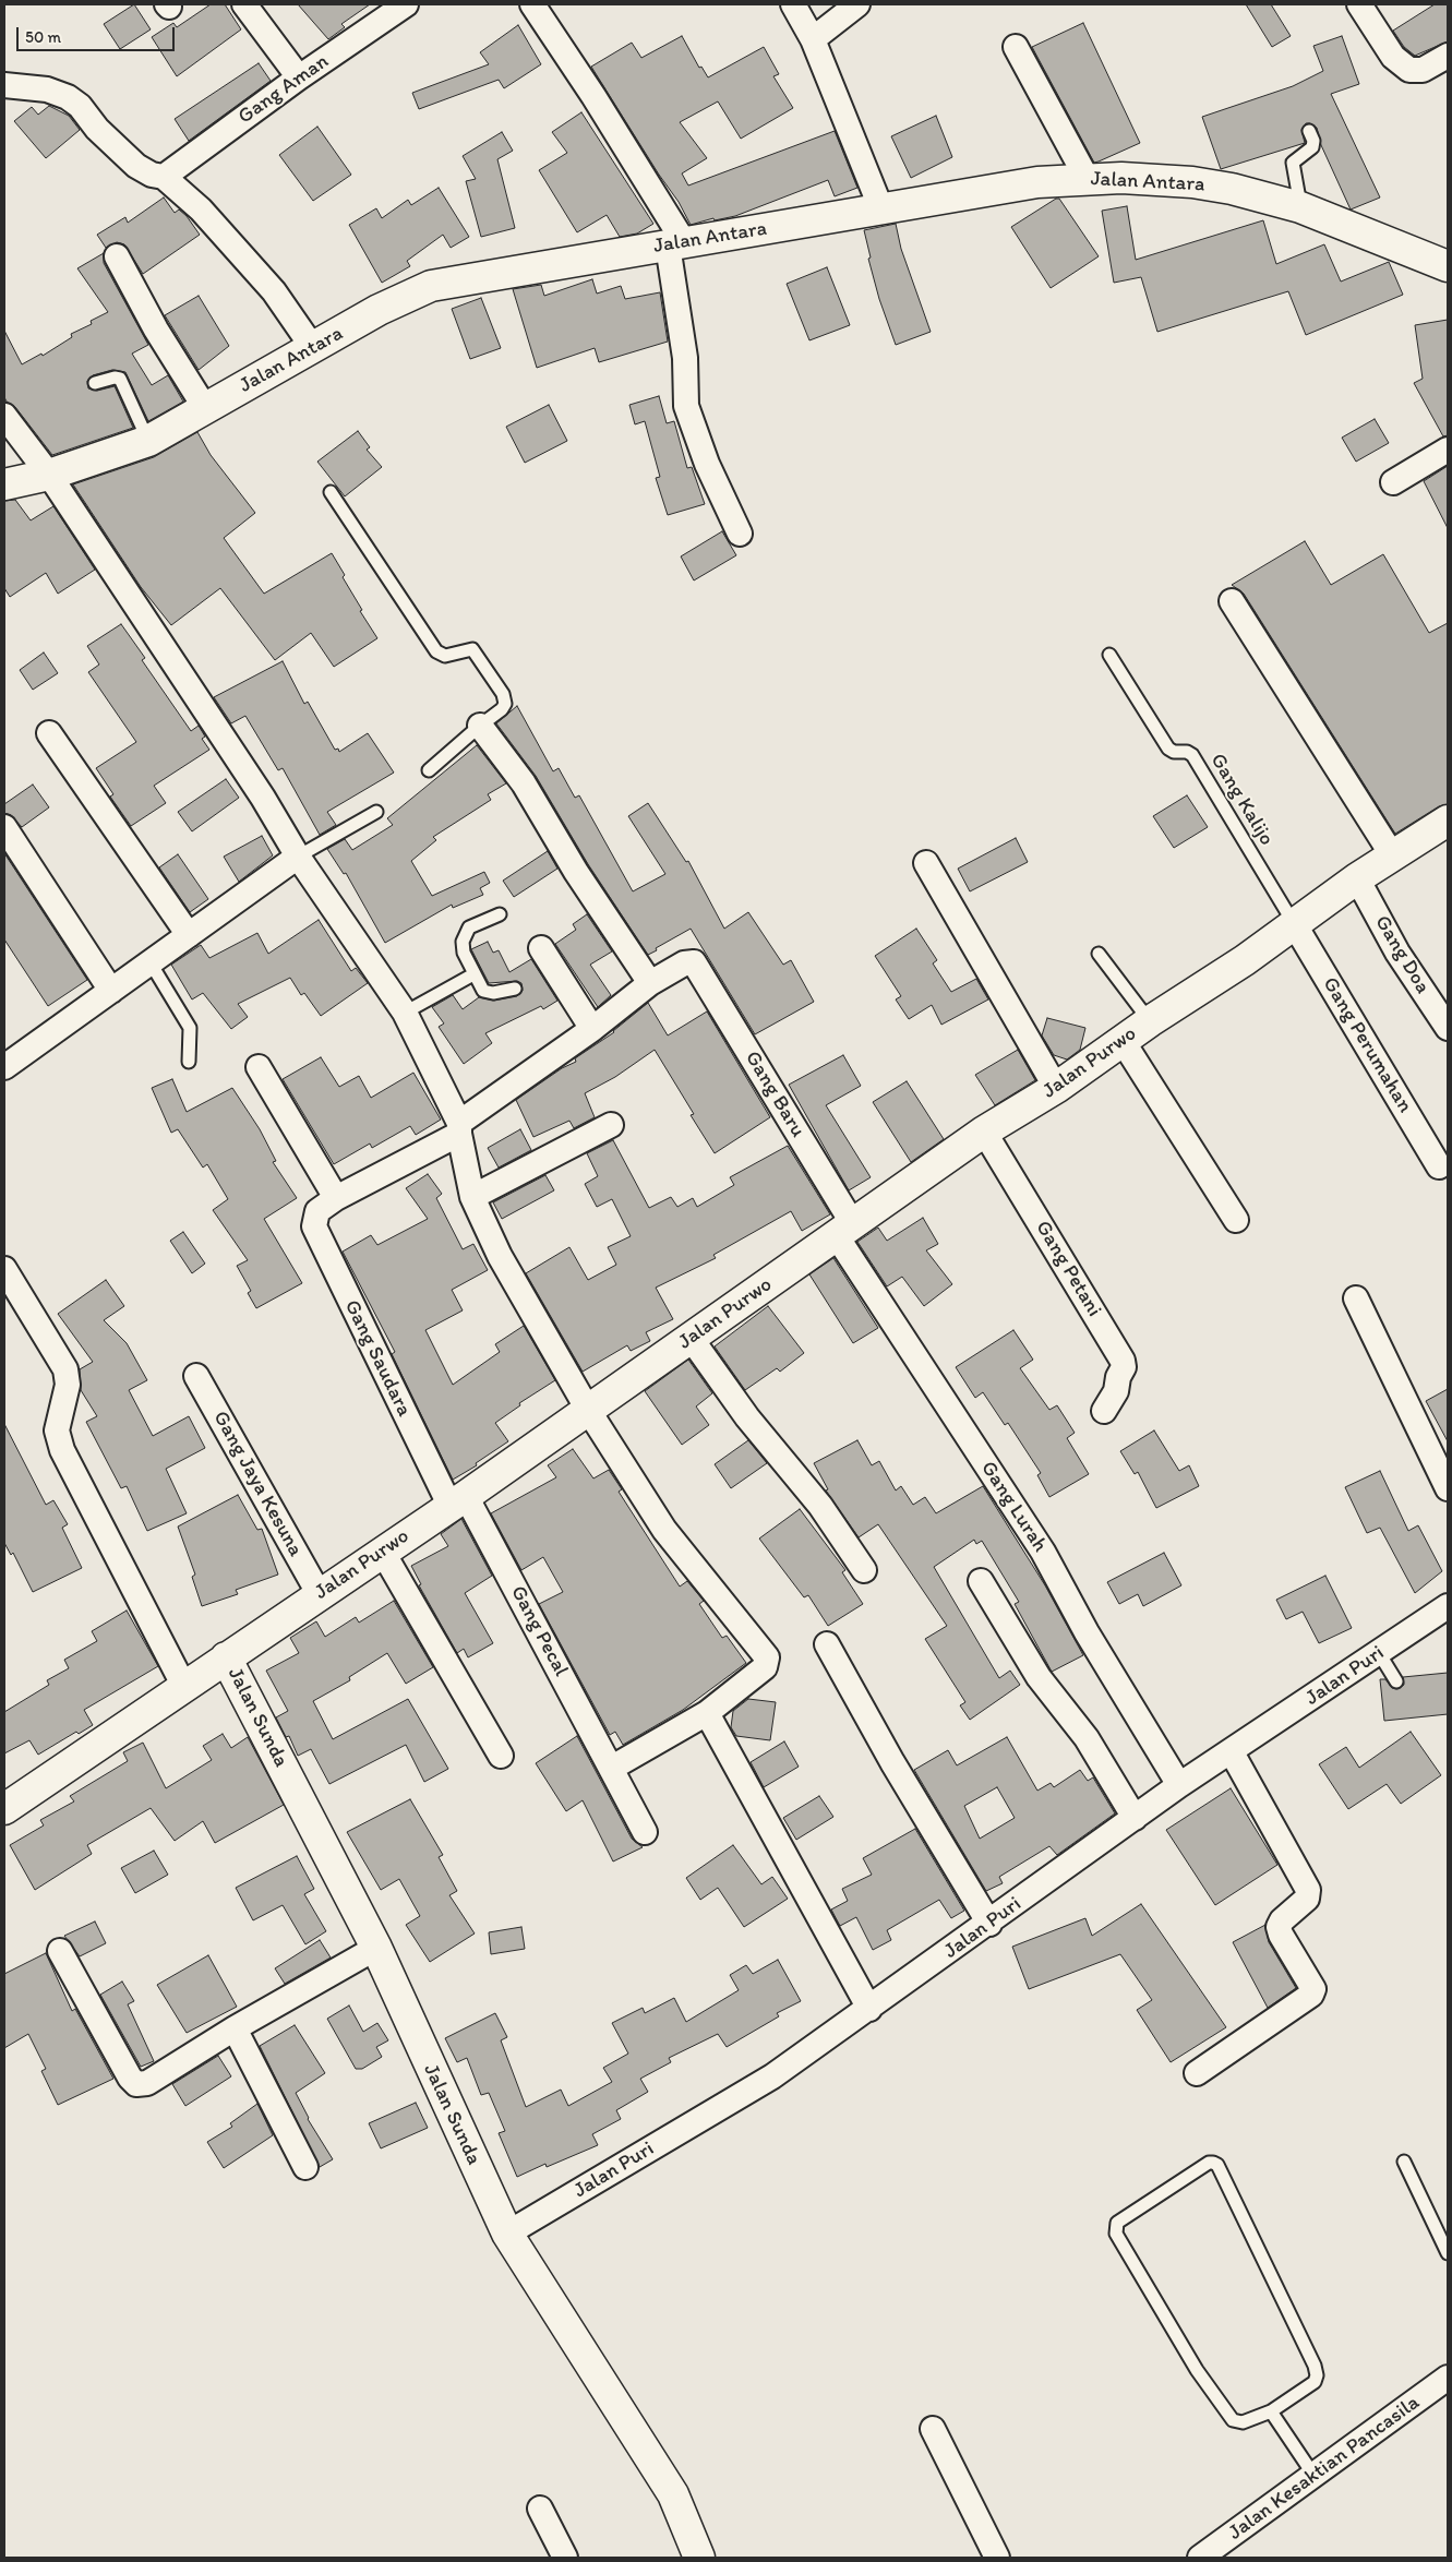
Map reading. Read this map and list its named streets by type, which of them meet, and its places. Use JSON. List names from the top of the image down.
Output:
{
  "streets": {
    "street": [
      "Gang Aman",
      "Jalan Antara",
      "Gang Doa",
      "Gang Perumahan",
      "Jalan Purwo",
      "Gang Baru",
      "Gang Petani",
      "Gang Saudara",
      "Gang Jaya Kesuna",
      "Gang Lurah",
      "Gang Pecal",
      "Jalan Puri",
      "Jalan Sunda",
      "Jalan Kesaktian Pancasila"
    ],
    "lane": ["Gang Kalijo"]
  },
  "crossings": [
    ["Gang Kalijo", "Gang Perumahan"],
    ["Gang Kalijo", "Jalan Purwo"],
    ["Gang Doa", "Jalan Purwo"],
    ["Gang Perumahan", "Jalan Purwo"],
    ["Jalan Purwo", "Gang Baru"],
    ["Jalan Purwo", "Gang Petani"],
    ["Jalan Purwo", "Gang Saudara"],
    ["Jalan Purwo", "Gang Jaya Kesuna"],
    ["Jalan Purwo", "Gang Lurah"],
    ["Jalan Purwo", "Gang Pecal"],
    ["Jalan Purwo", "Jalan Sunda"],
    ["Gang Baru", "Gang Lurah"],
    ["Gang Saudara", "Gang Pecal"],
    ["Gang Lurah", "Jalan Puri"],
    ["Jalan Puri", "Jalan Sunda"]
  ],
  "scale_bar": "50 m"
}
